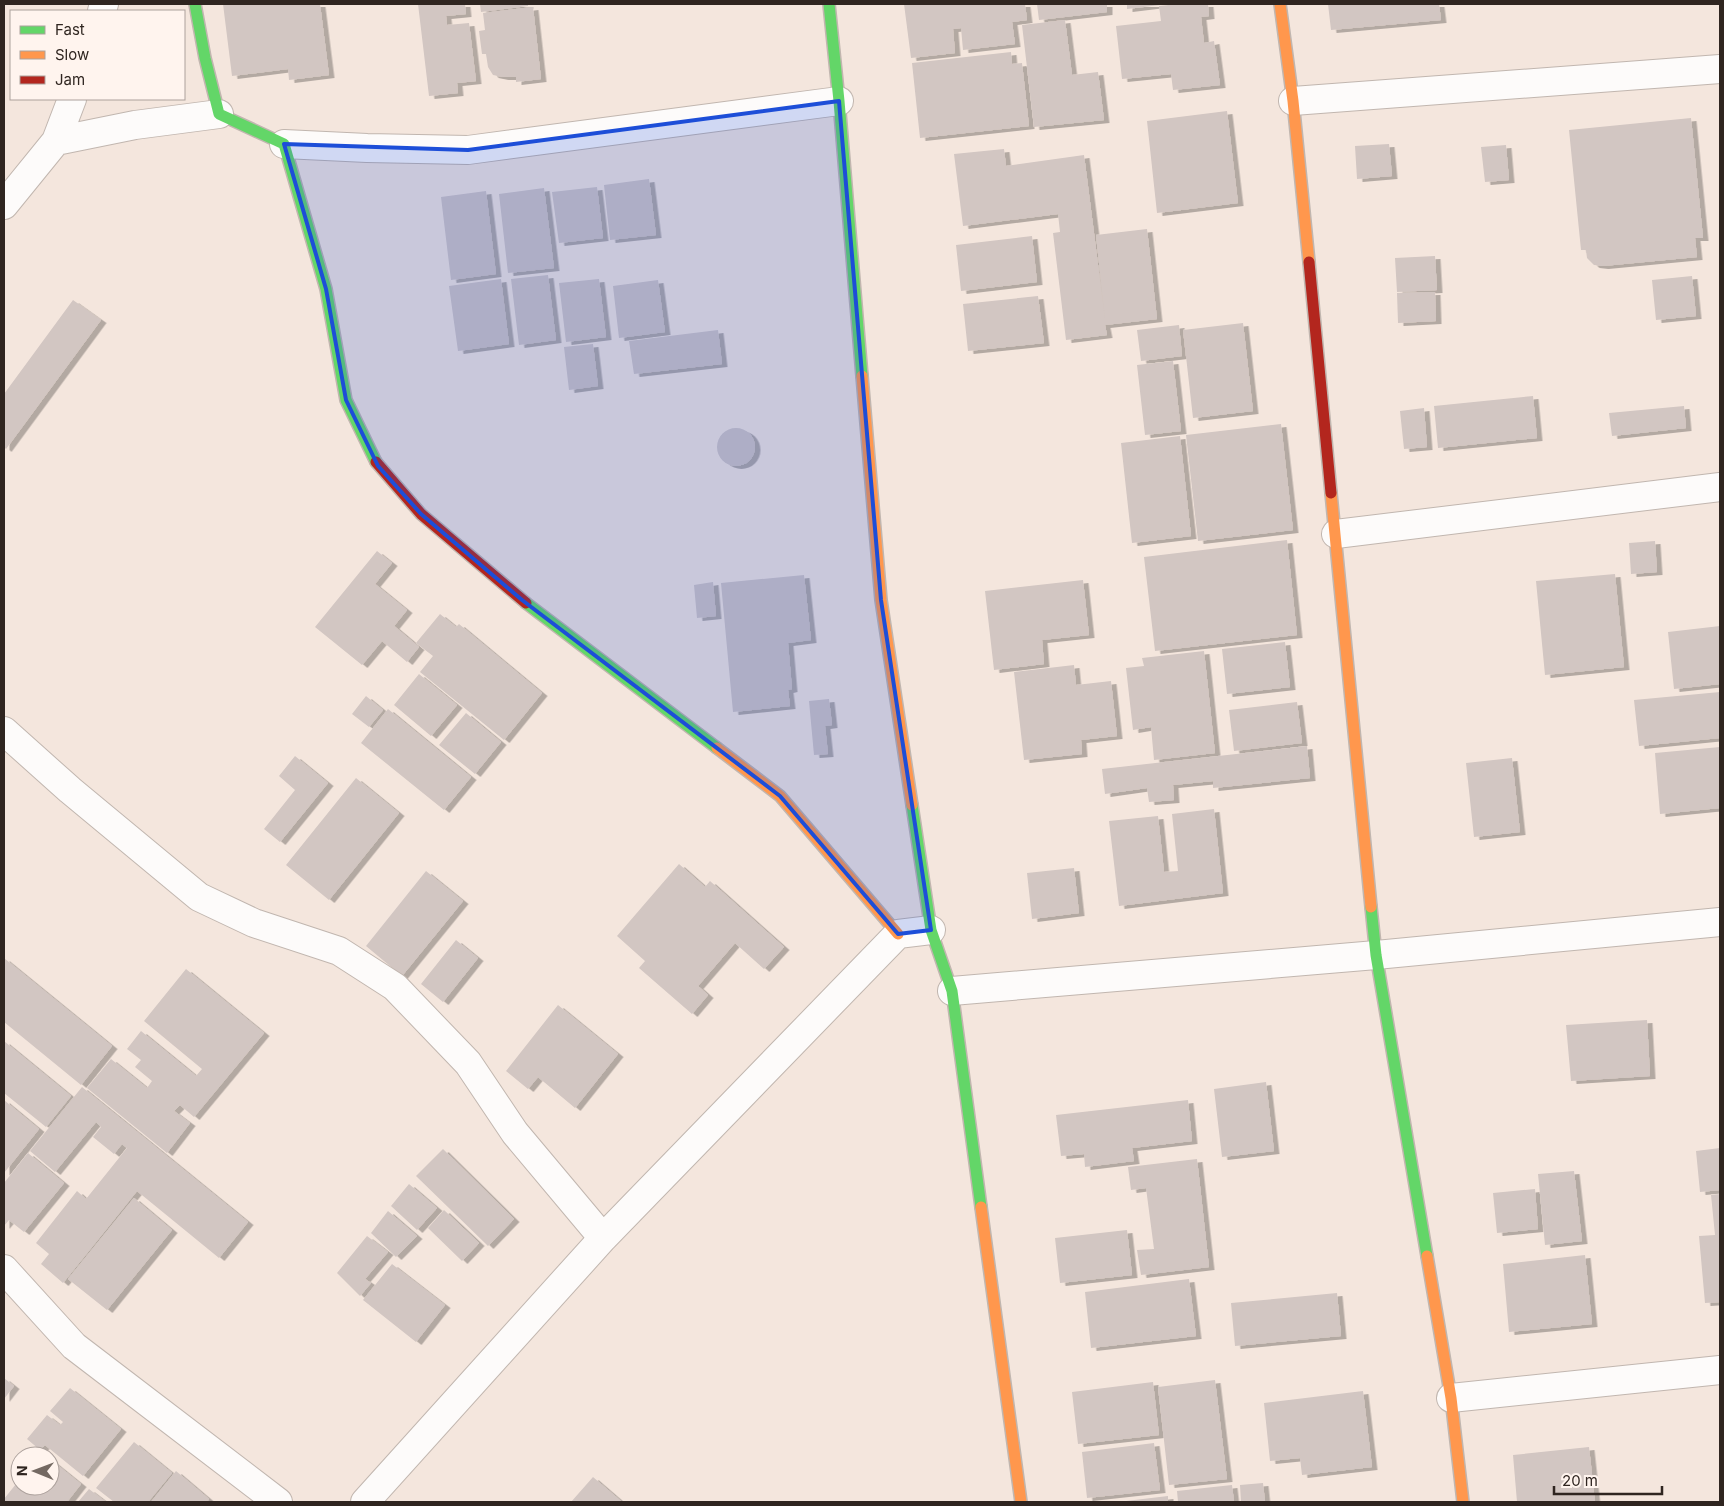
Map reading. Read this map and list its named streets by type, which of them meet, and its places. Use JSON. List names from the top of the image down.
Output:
{
  "legend": ["Fast", "Slow", "Jam"],
  "scale_bar": "20 m",
  "north": "left"
}
